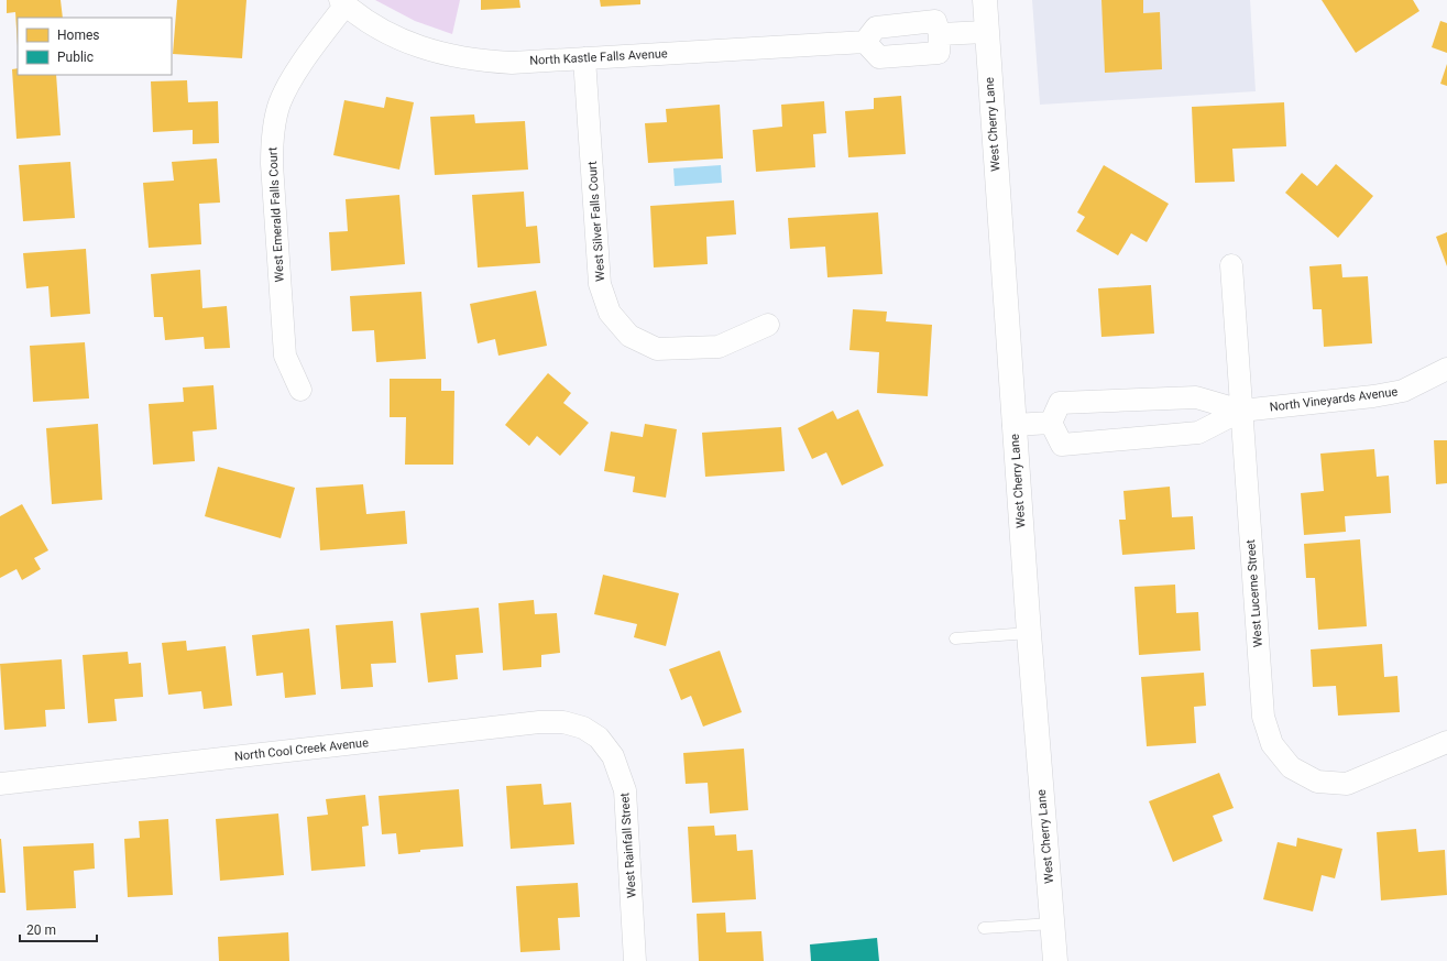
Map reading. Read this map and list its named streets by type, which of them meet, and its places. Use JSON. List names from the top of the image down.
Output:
{
  "streets": {
    "main road": ["West Cherry Lane"],
    "street": [
      "North Kastle Falls Avenue",
      "West Emerald Falls Court",
      "West Silver Falls Court",
      "North Vineyards Avenue",
      "West Lucerne Street",
      "North Cool Creek Avenue",
      "West Rainfall Street"
    ]
  },
  "crossings": [
    ["North Kastle Falls Avenue", "West Emerald Falls Court"],
    ["North Kastle Falls Avenue", "West Silver Falls Court"],
    ["North Vineyards Avenue", "West Lucerne Street"],
    ["North Cool Creek Avenue", "West Rainfall Street"]
  ],
  "legend": ["Homes", "Public"],
  "scale_bar": "20 m"
}
